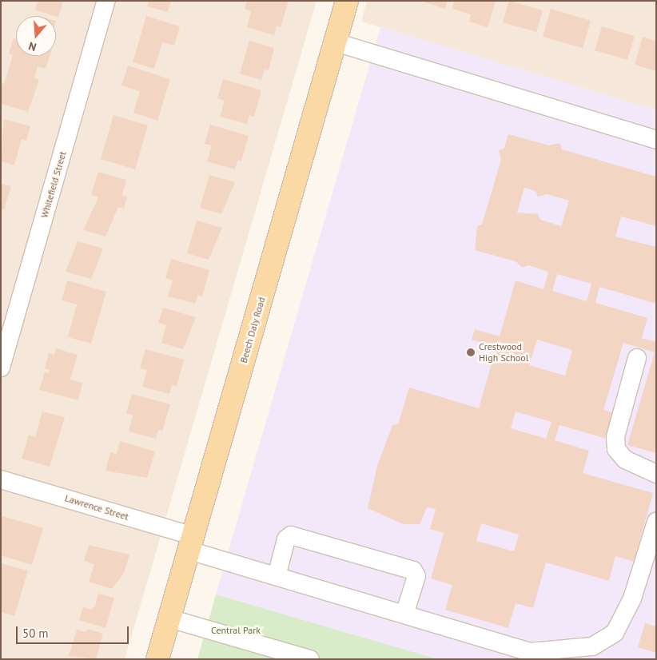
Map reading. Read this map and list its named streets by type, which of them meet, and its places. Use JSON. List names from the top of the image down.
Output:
{
  "streets": {
    "main road": ["Beech Daly Road"],
    "street": ["Whitefield Street", "Lawrence Street"]
  },
  "crossings": [
    ["Beech Daly Road", "Lawrence Street"]
  ],
  "parks": ["Central Park"],
  "places": ["Crestwood High School"],
  "scale_bar": "50 m",
  "north": "bottom"
}
